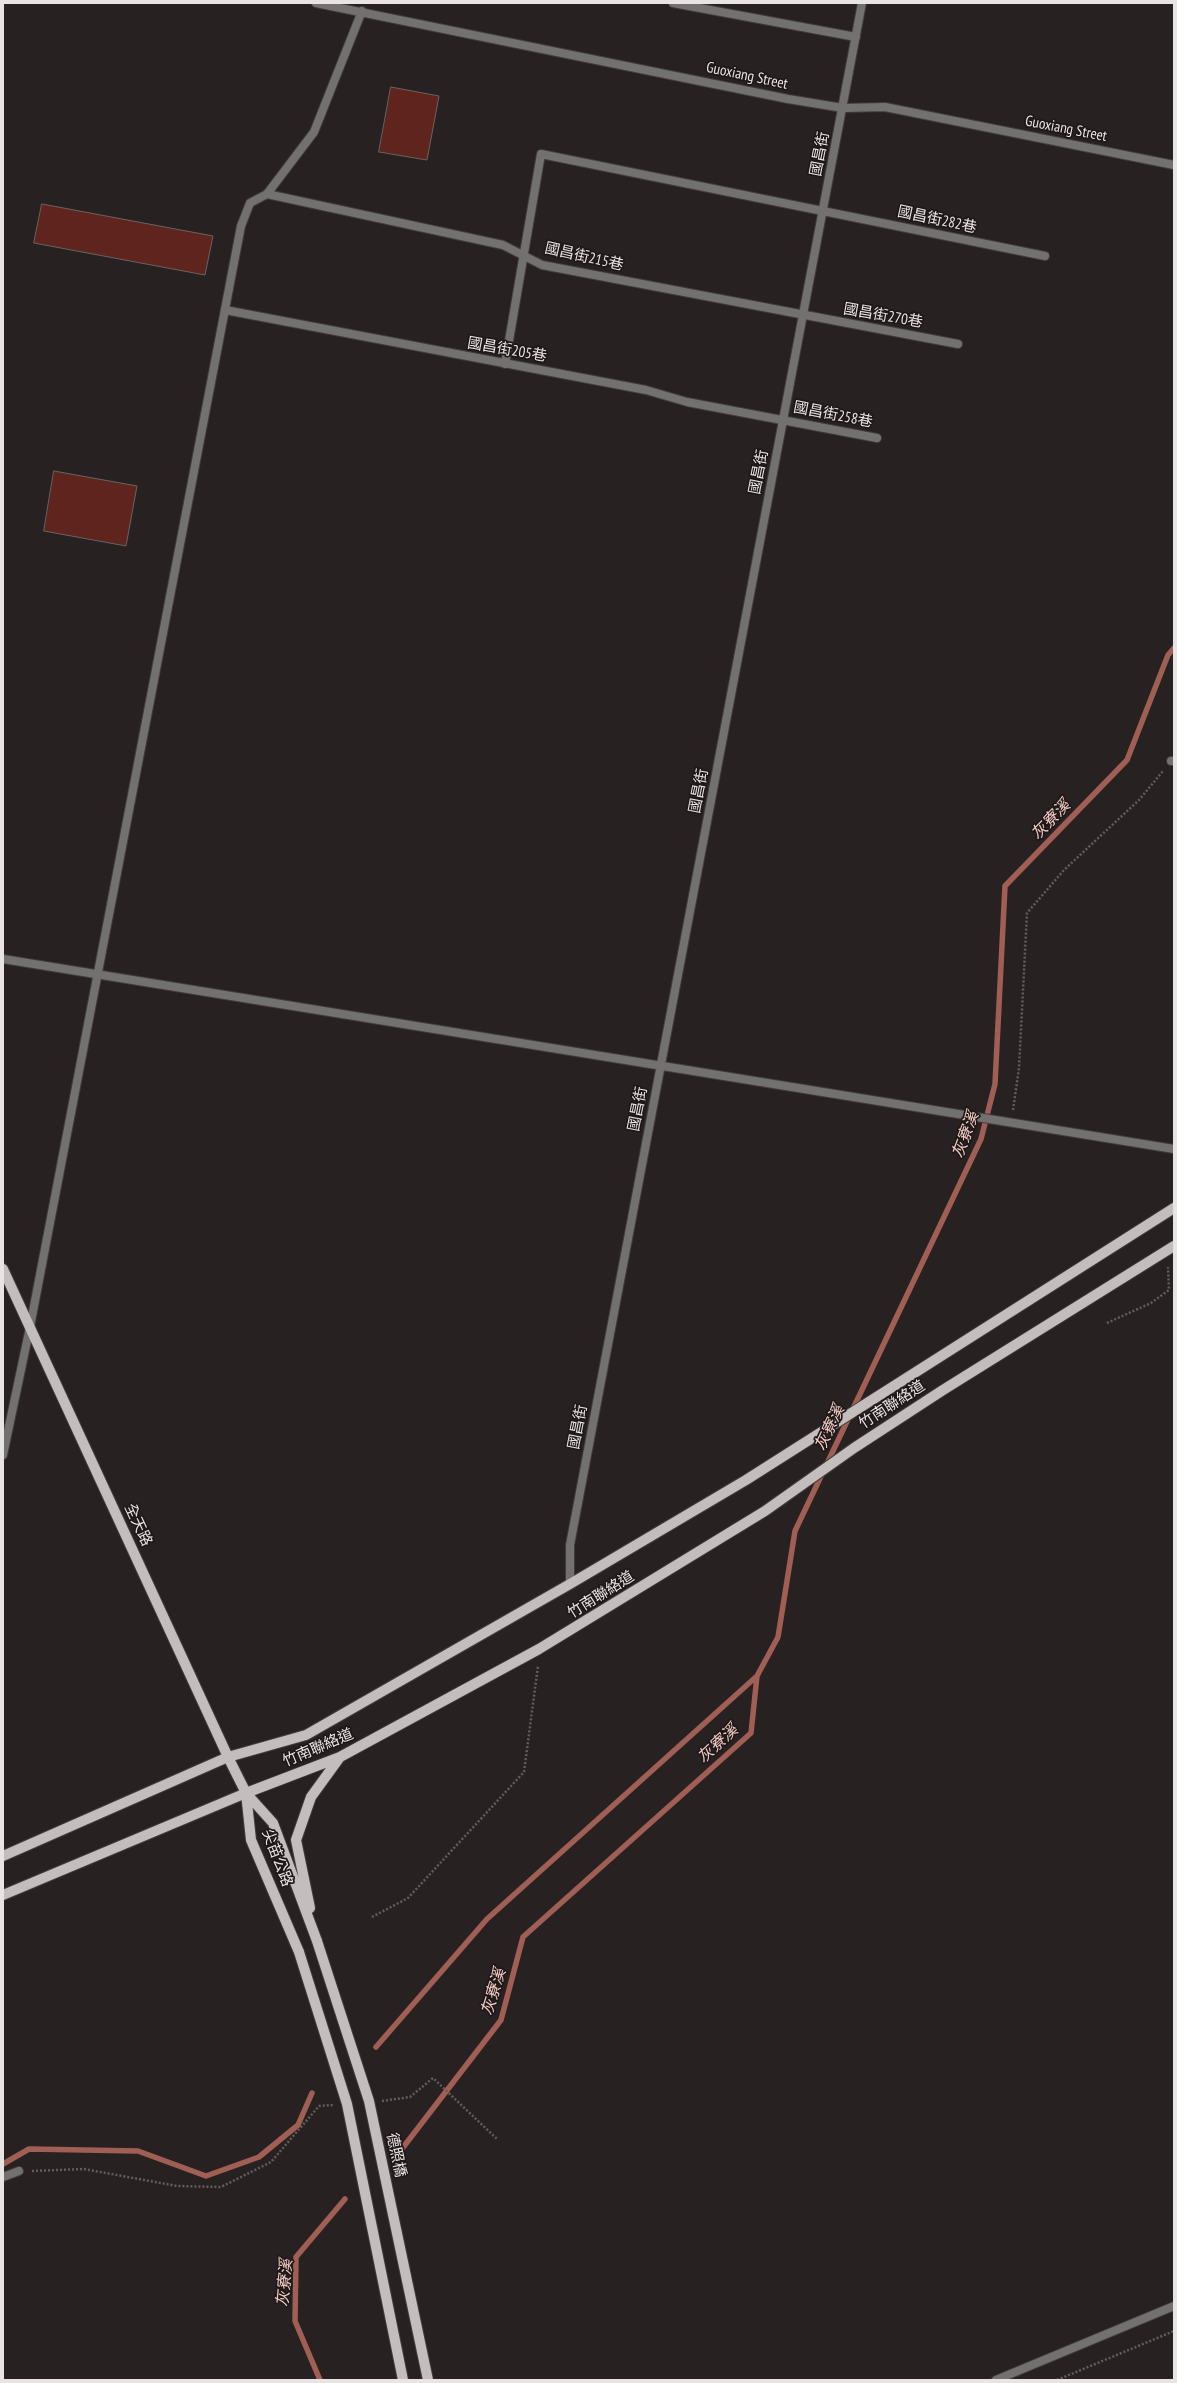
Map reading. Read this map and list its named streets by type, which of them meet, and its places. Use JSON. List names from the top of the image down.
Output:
{
  "streets": {
    "main road": [
      "竹南聯絡道",
      "全天路",
      "尖苗公路",
      "德照橋"
    ],
    "street": [
      "Guoxiang Street",
      "國昌街",
      "國昌街282巷",
      "國昌街215巷",
      "國昌街270巷",
      "國昌街205巷",
      "國昌街258巷"
    ]
  },
  "crossings": [
    ["Guoxiang Street", "國昌街"],
    ["國昌街", "國昌街282巷"],
    ["國昌街", "國昌街215巷"],
    ["國昌街", "國昌街270巷"],
    ["國昌街", "國昌街205巷"],
    ["國昌街", "國昌街258巷"],
    ["國昌街", "竹南聯絡道"],
    ["國昌街282巷", "國昌街215巷"],
    ["國昌街215巷", "國昌街270巷"],
    ["國昌街205巷", "國昌街258巷"],
    ["竹南聯絡道", "全天路"],
    ["竹南聯絡道", "尖苗公路"],
    ["全天路", "尖苗公路"],
    ["尖苗公路", "德照橋"]
  ],
  "water": ["灰寮溪"]
}
